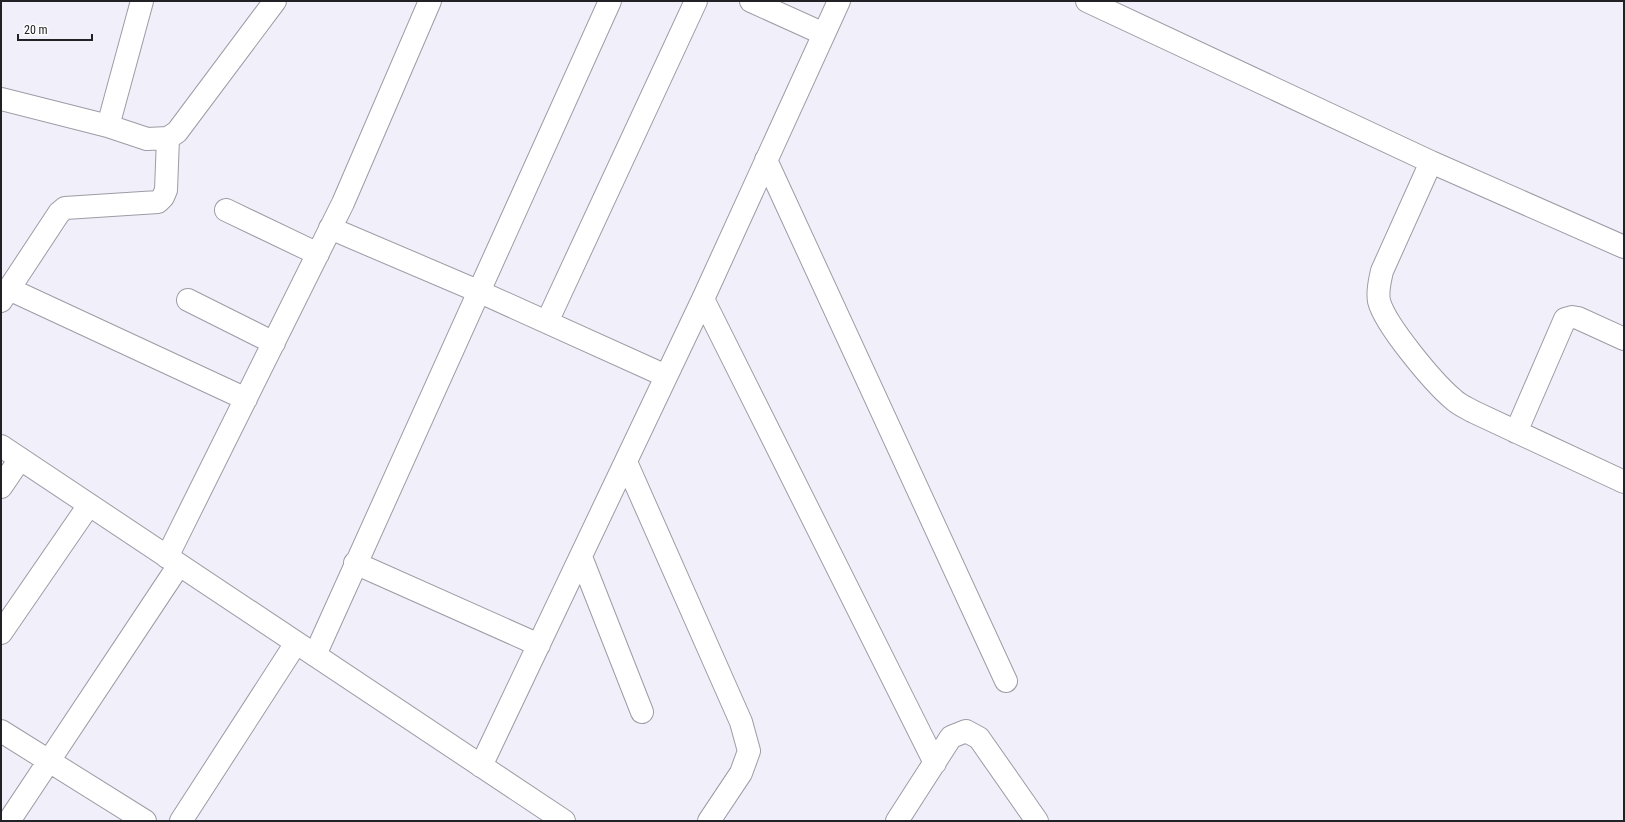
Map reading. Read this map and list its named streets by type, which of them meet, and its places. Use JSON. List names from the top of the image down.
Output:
{
  "scale_bar": "20 m"
}
